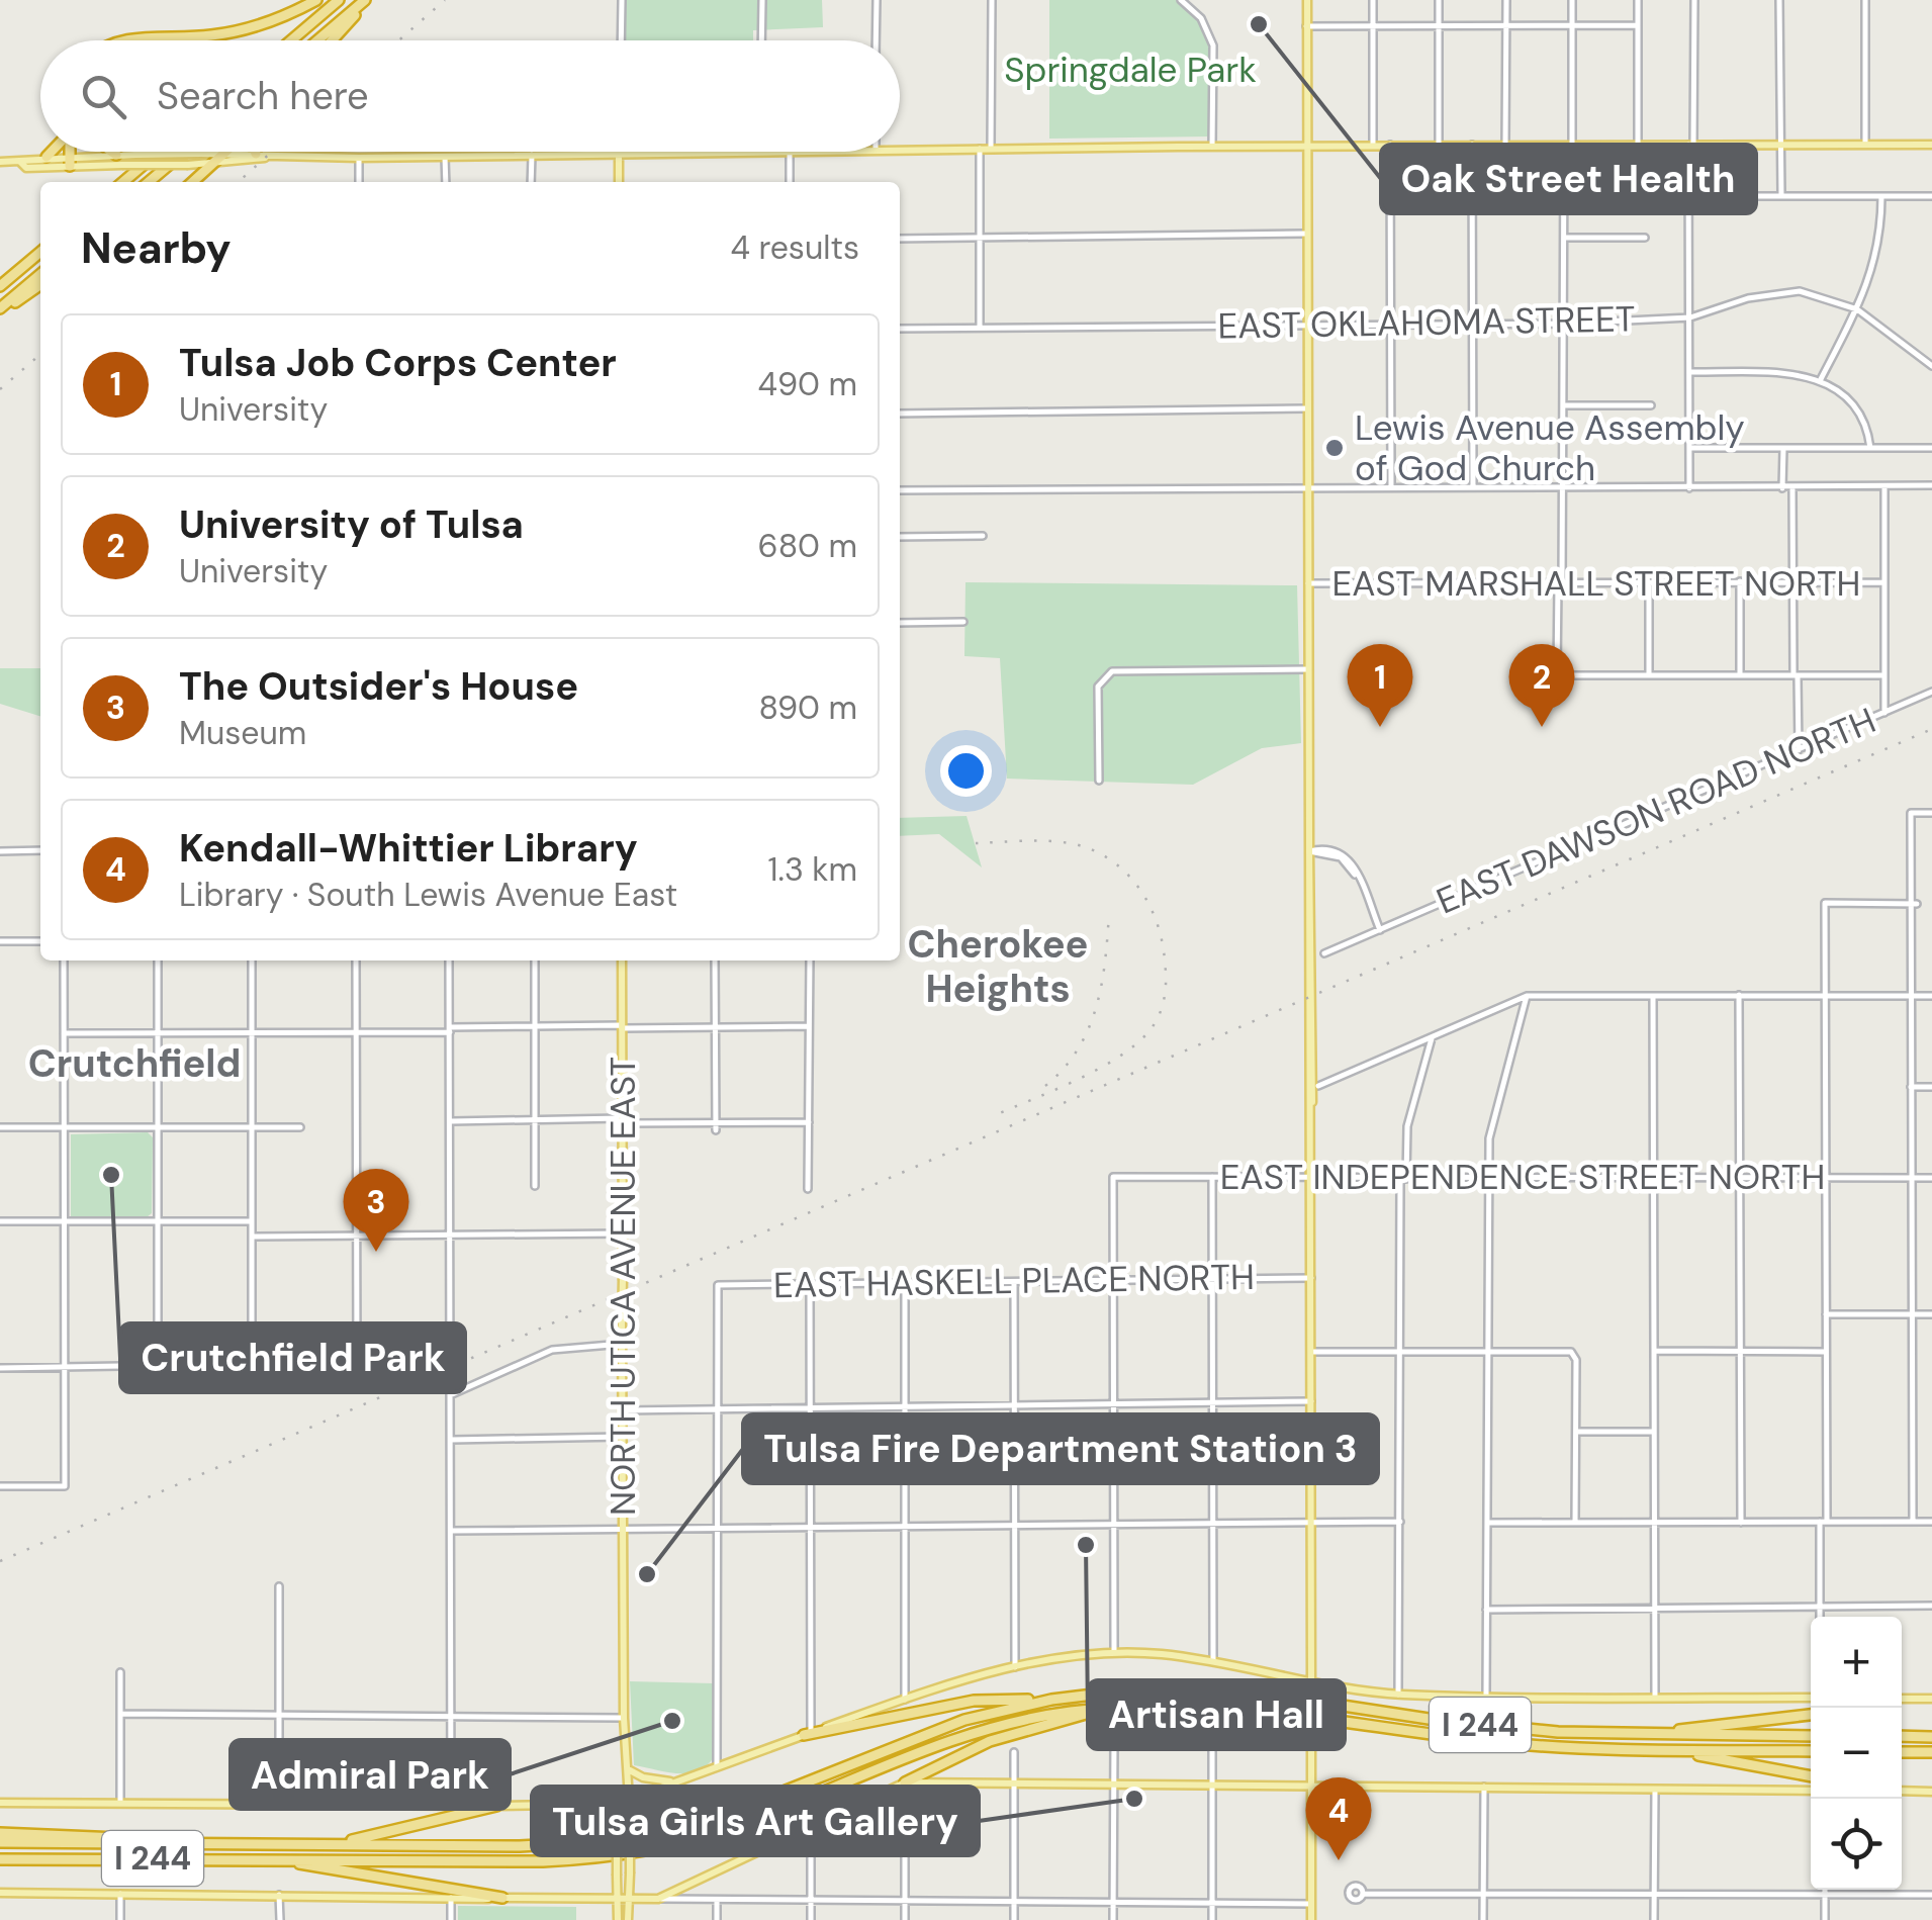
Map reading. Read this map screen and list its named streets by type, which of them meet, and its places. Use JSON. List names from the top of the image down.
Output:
{
  "streets": {
    "highway": ["I 244"],
    "main road": ["NORTH UTICA AVENUE EAST"],
    "street": [
      "EAST OKLAHOMA STREET",
      "EAST MARSHALL STREET NORTH",
      "EAST DAWSON ROAD NORTH",
      "EAST INDEPENDENCE STREET NORTH",
      "EAST HASKELL PLACE NORTH"
    ]
  },
  "crossings": [
    ["EAST INDEPENDENCE STREET NORTH", "EAST HASKELL PLACE NORTH"]
  ],
  "districts": ["Cherokee Heights", "Crutchfield"],
  "parks": ["Springdale Park"],
  "places": [
    "Oak Street Health",
    "Lewis Avenue Assembly of God Church",
    "Crutchfield Park",
    "Artisan Hall",
    "Tulsa Fire Department Station 3",
    "Admiral Park",
    "Tulsa Girls Art Gallery"
  ],
  "page": {
    "search": "Search here",
    "heading": ["Nearby", "4 results"],
    "list": [
      {
        "mark": "1",
        "name": "Tulsa Job Corps Center",
        "note": "University",
        "value": "490 m"
      },
      {
        "mark": "2",
        "name": "University of Tulsa",
        "note": "University",
        "value": "680 m"
      },
      {
        "mark": "3",
        "name": "The Outsider's House",
        "note": "Museum",
        "value": "890 m"
      },
      {
        "mark": "4",
        "name": "Kendall-Whittier Library",
        "note": "Library · South Lewis Avenue East",
        "value": "1.3 km"
      }
    ],
    "pins": [
      "1",
      "2",
      "3",
      "4"
    ],
    "map_buttons": ["+", "−"]
  }
}
